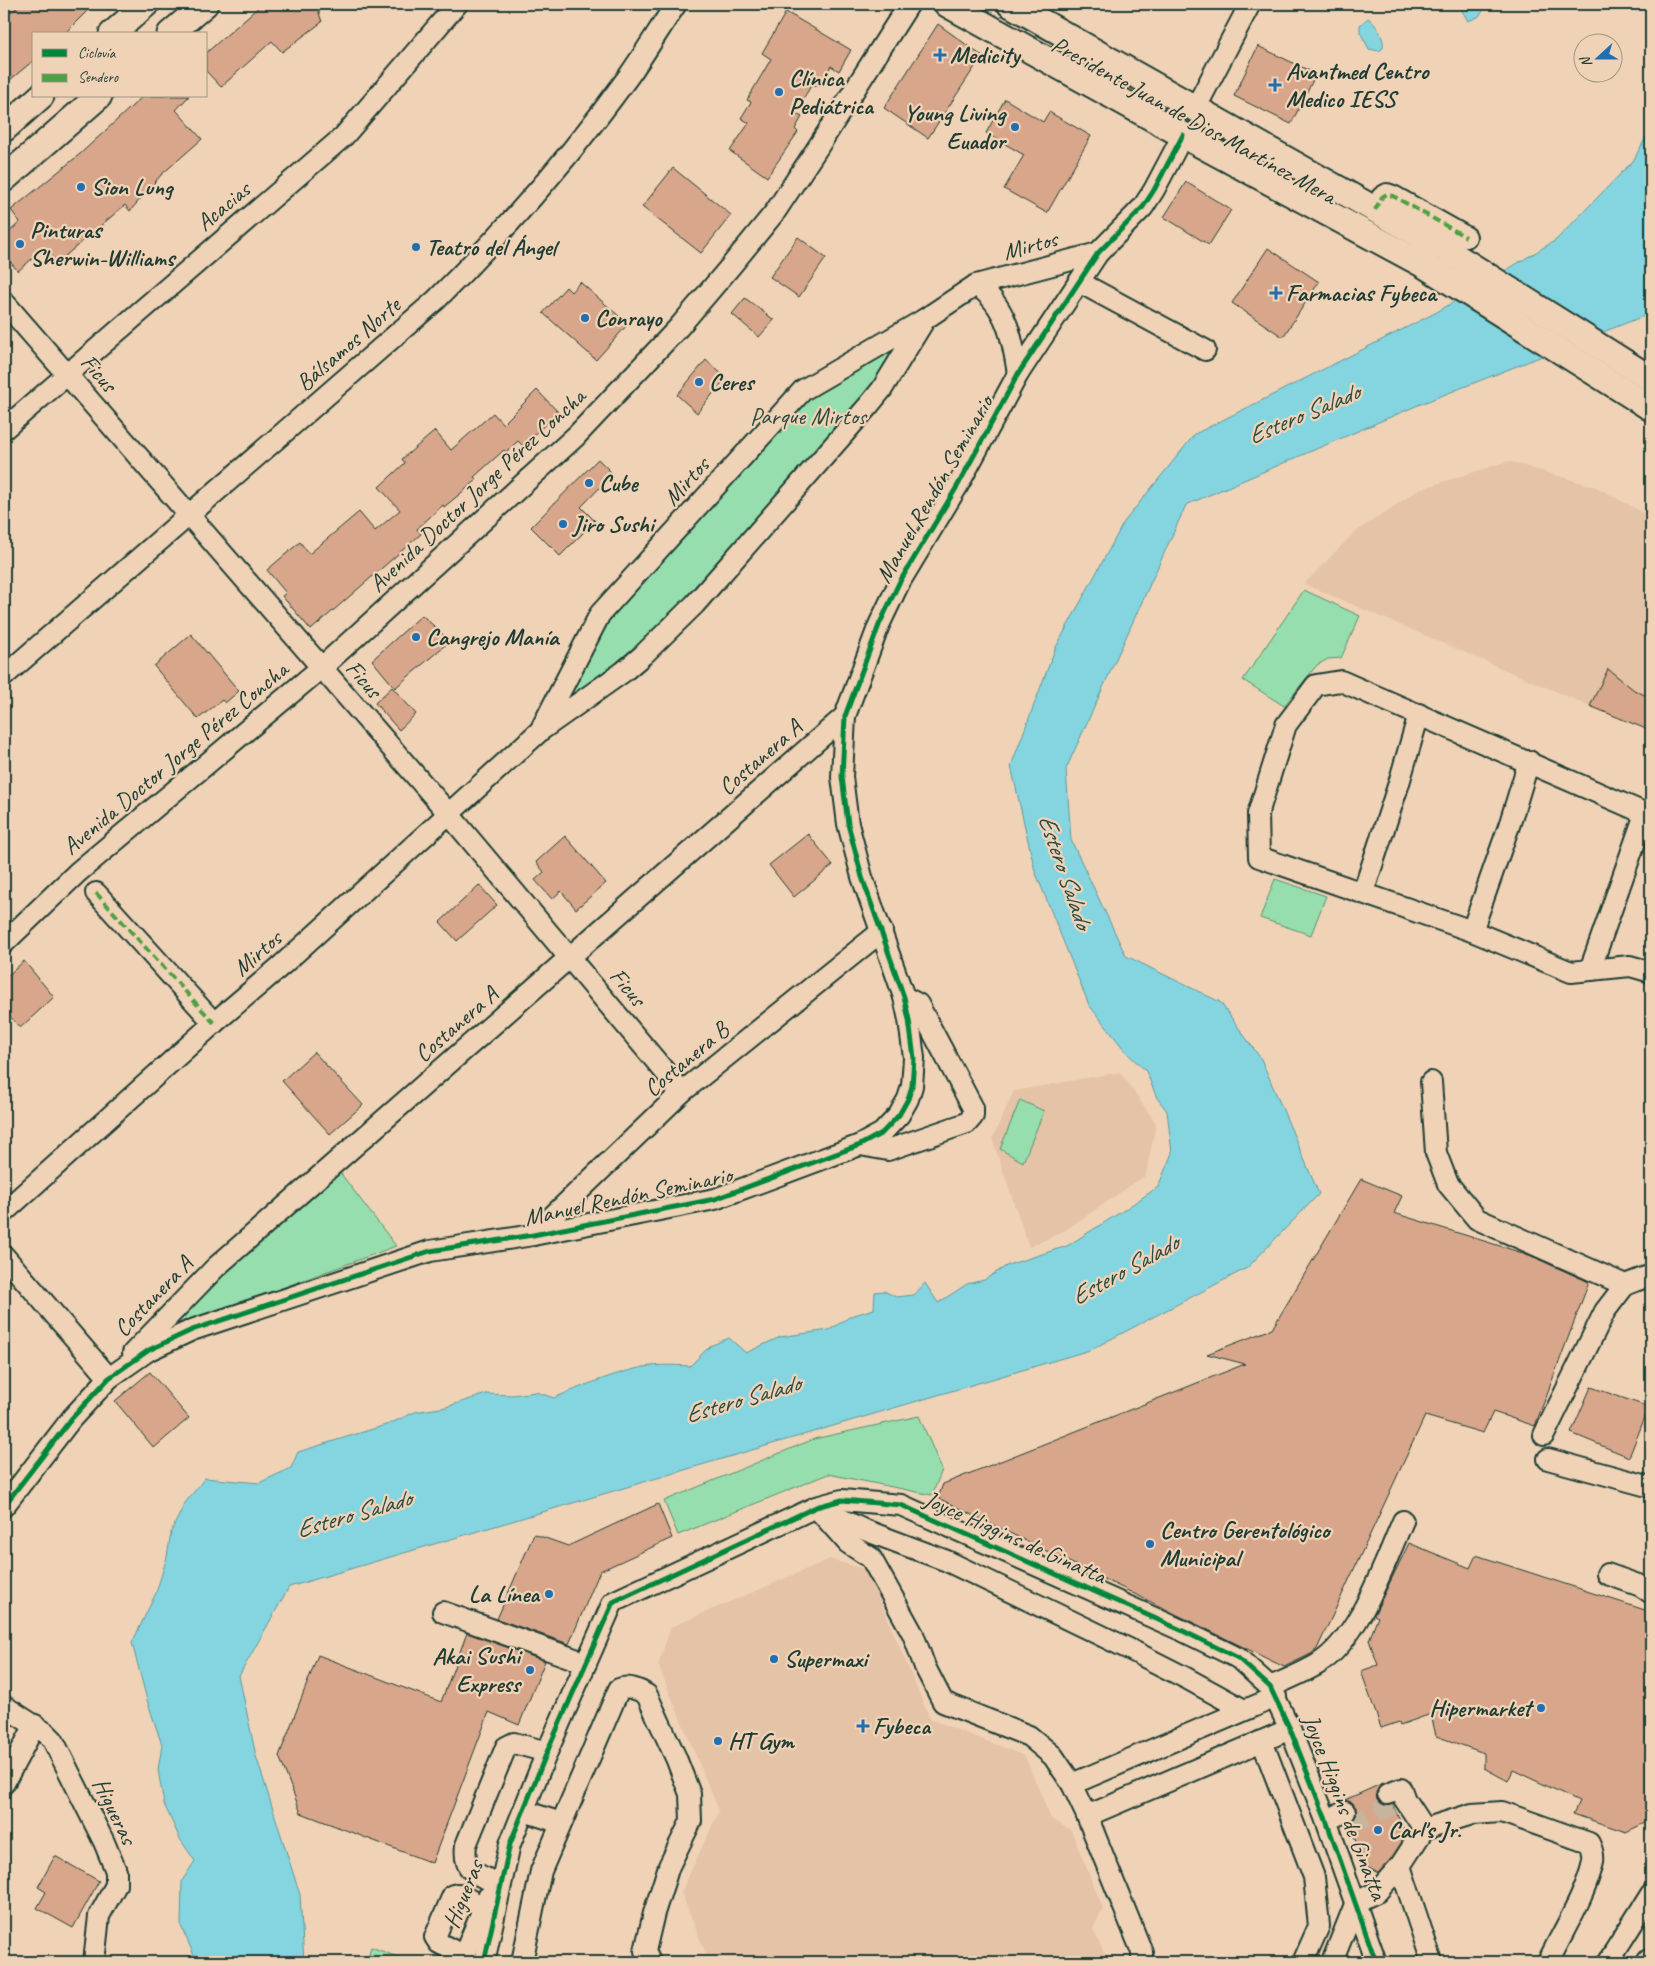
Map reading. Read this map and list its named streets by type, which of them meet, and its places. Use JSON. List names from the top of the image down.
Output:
{
  "streets": {
    "main road": ["Presidente Juan de Dios Martínez Mera"],
    "street": [
      "Acacias",
      "Mirtos",
      "Bálsamos Norte",
      "Ficus",
      "Manuel Rendón Seminario",
      "Avenida Doctor Jorge Pérez Concha",
      "Costanera A",
      "Costanera B",
      "Joyce Higgins de Ginatta",
      "Higueras"
    ]
  },
  "crossings": [
    ["Presidente Juan de Dios Martínez Mera", "Manuel Rendón Seminario"],
    ["Acacias", "Ficus"],
    ["Mirtos", "Ficus"],
    ["Mirtos", "Manuel Rendón Seminario"],
    ["Bálsamos Norte", "Ficus"],
    ["Ficus", "Avenida Doctor Jorge Pérez Concha"],
    ["Ficus", "Costanera A"],
    ["Ficus", "Costanera B"],
    ["Manuel Rendón Seminario", "Costanera A"],
    ["Manuel Rendón Seminario", "Costanera B"],
    ["Joyce Higgins de Ginatta", "Higueras"]
  ],
  "water": ["Estero Salado"],
  "parks": ["Parque Mirtos"],
  "places": {
    "health": [
      "Medicity",
      "Avantmed Centro Medico IESS",
      "Farmacias Fybeca",
      "Fybeca"
    ],
    "other": [
      "Clínica Pediátrica",
      "Young Living Euador",
      "Sion Lung",
      "Pinturas Sherwin-Williams",
      "Teatro del Ángel",
      "Conrayo",
      "Ceres",
      "Cube",
      "Jiro Sushi",
      "Cangrejo Manía",
      "Centro Gerentológico Municipal",
      "La Línea",
      "Supermaxi",
      "Akai Sushi Express",
      "Hipermarket",
      "HT Gym",
      "Carl's Jr."
    ]
  },
  "legend": ["Ciclovía", "Sendero"],
  "north": "left"
}
